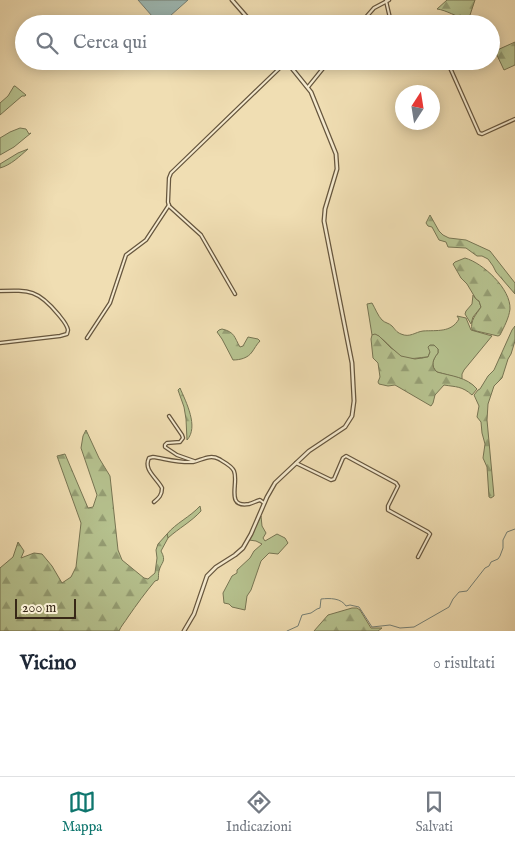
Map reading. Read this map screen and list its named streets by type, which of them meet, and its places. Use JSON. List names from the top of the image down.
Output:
{
  "scale_bar": "200 m",
  "north": "top",
  "page": {
    "search": "Cerca qui",
    "scale": "200 m",
    "heading": ["Vicino", "0 risultati"],
    "nav": ["Mappa", "Indicazioni", "Salvati"]
  }
}
